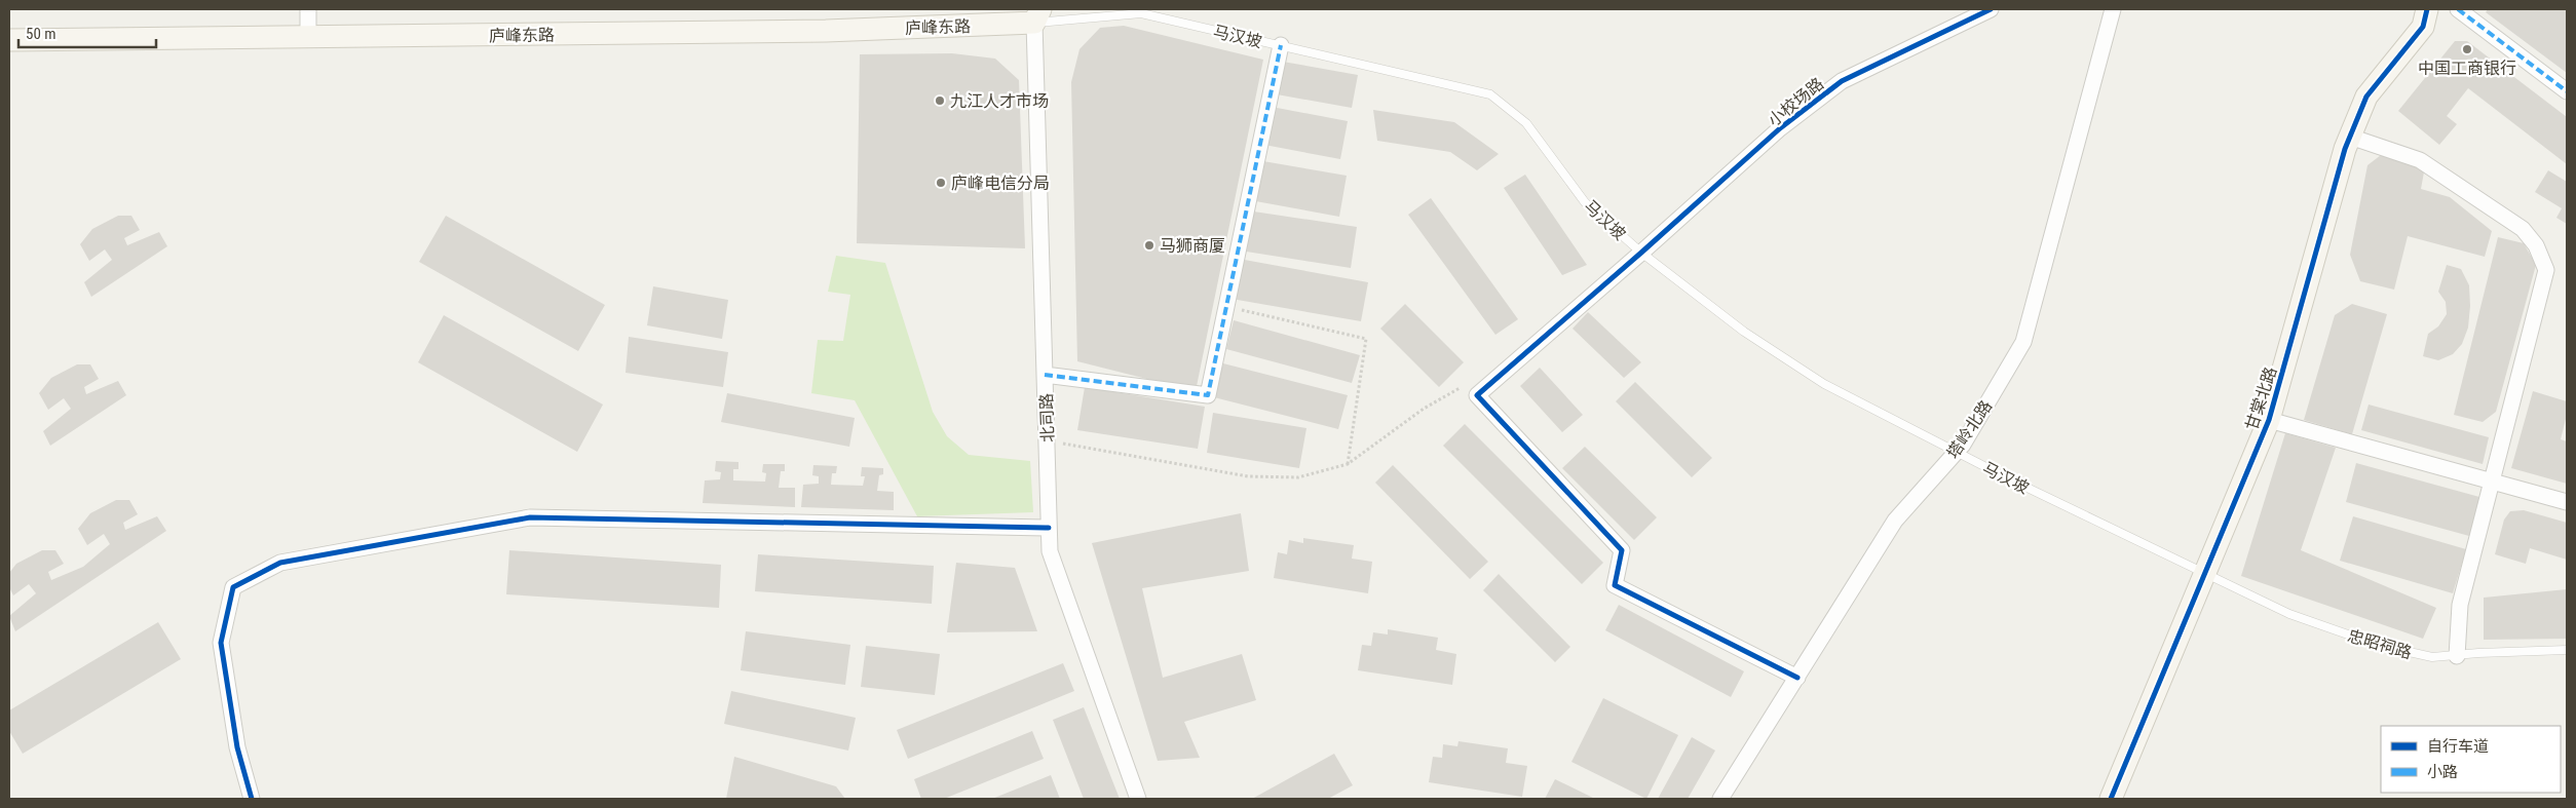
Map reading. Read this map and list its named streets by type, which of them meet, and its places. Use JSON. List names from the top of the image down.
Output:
{
  "streets": {
    "main road": ["庐峰东路", "甘棠北路"],
    "street": ["小校场路", "北司路", "塔岭北路"],
    "lane": ["马汉坡", "忠昭祠路"]
  },
  "crossings": [
    ["庐峰东路", "马汉坡"],
    ["庐峰东路", "北司路"],
    ["马汉坡", "小校场路"],
    ["马汉坡", "甘棠北路"],
    ["马汉坡", "北司路"],
    ["马汉坡", "塔岭北路"],
    ["马汉坡", "忠昭祠路"],
    ["小校场路", "塔岭北路"],
    ["甘棠北路", "忠昭祠路"]
  ],
  "places": [
    "中国工商银行",
    "九江人才市场",
    "庐峰电信分局",
    "马狮商厦"
  ],
  "legend": ["自行车道", "小路"],
  "scale_bar": "50 m"
}
